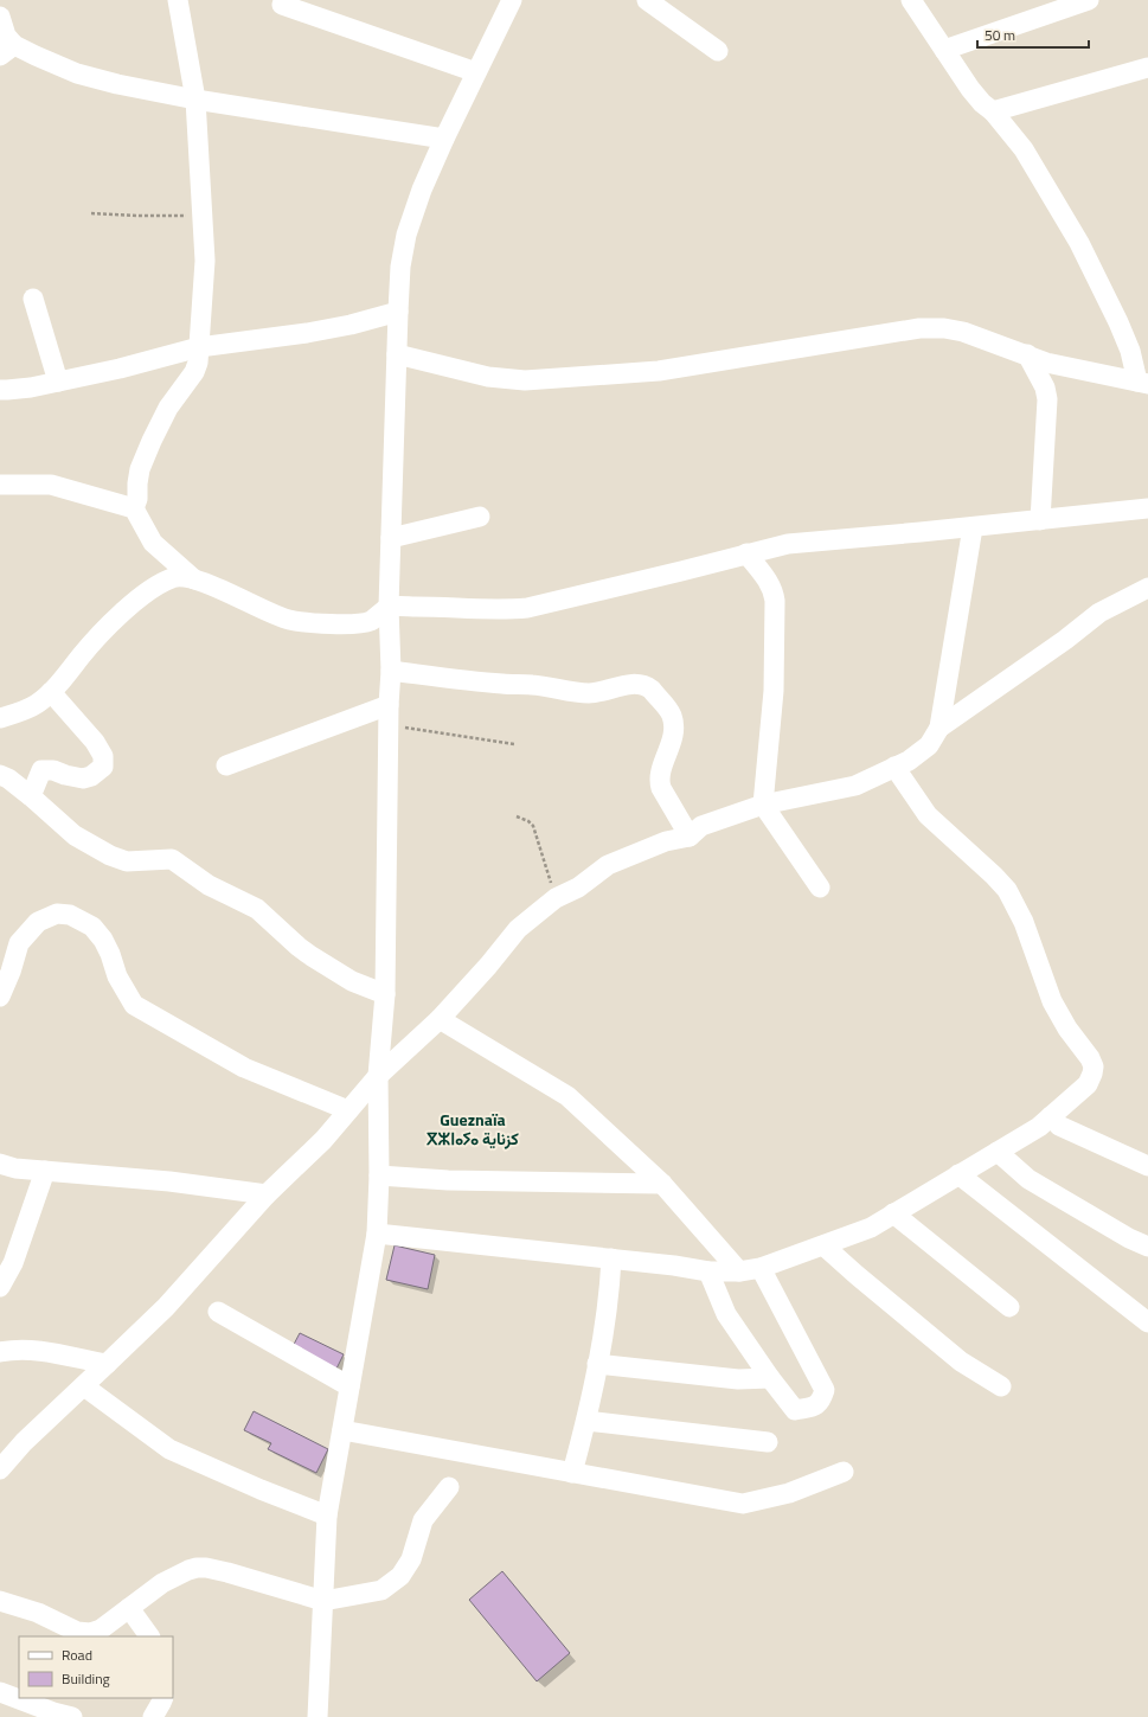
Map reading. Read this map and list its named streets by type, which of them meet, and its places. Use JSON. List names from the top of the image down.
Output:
{
  "districts": ["Gueznaïa ⴳⵣⵏⴰⵢⴰ كزناية"],
  "legend": ["Road", "Building"],
  "scale_bar": "50 m"
}
